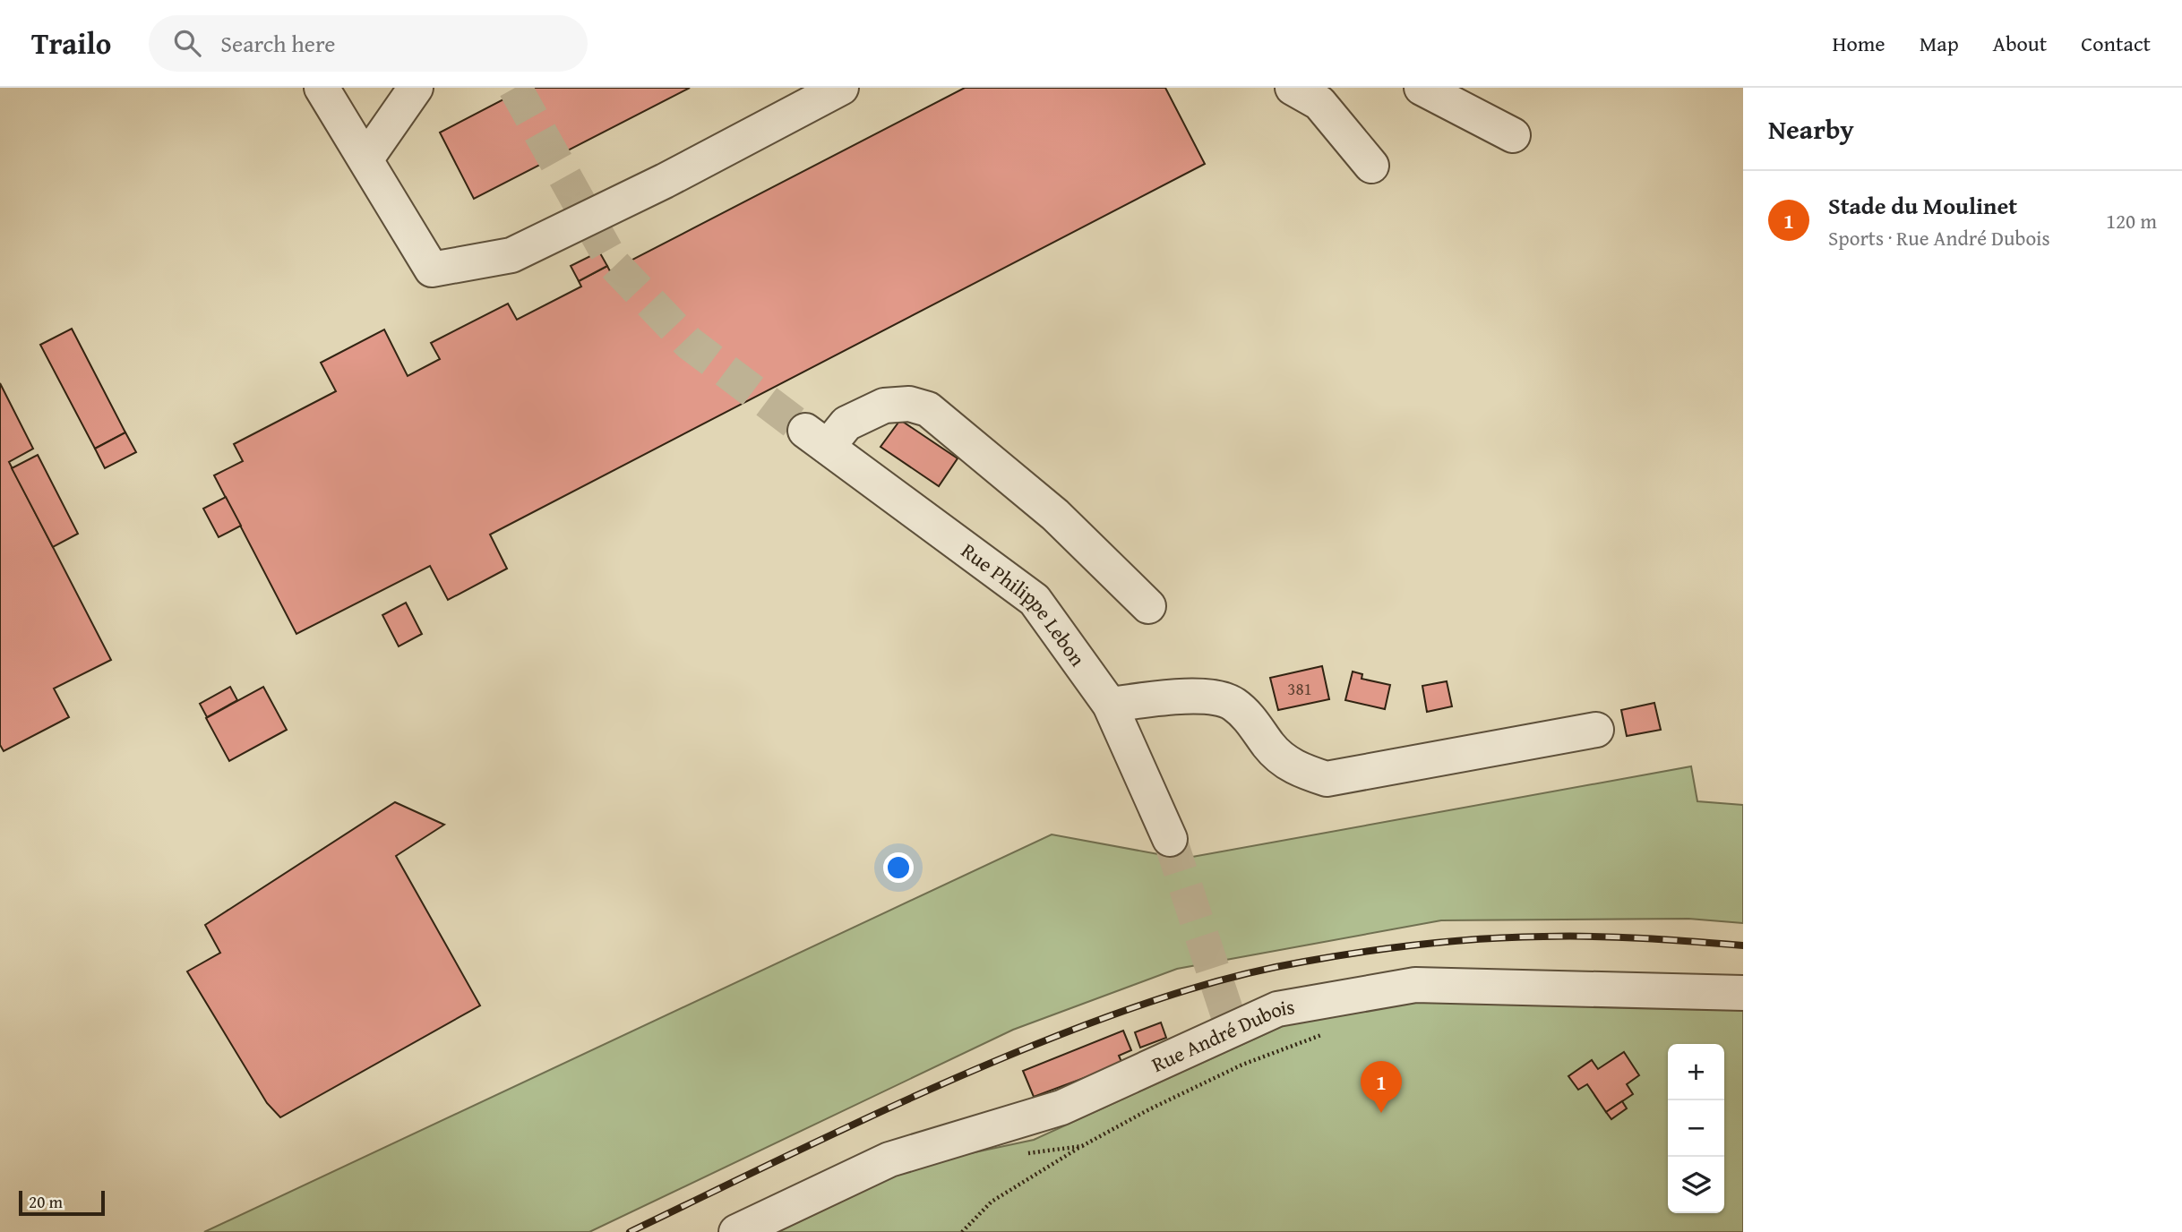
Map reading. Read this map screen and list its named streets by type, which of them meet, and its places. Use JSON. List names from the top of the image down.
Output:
{
  "streets": {
    "street": ["Rue Philippe Lebon", "Rue André Dubois"]
  },
  "house_numbers": ["381"],
  "scale_bar": "20 m",
  "page": {
    "header": "Trailo",
    "search": "Search here",
    "nav": [
      "Home",
      "Map",
      "About",
      "Contact"
    ],
    "heading": "Nearby",
    "list": [
      {
        "mark": "1",
        "name": "Stade du Moulinet",
        "note": "Sports · Rue André Dubois",
        "value": "120 m"
      }
    ],
    "map_buttons": ["+", "−"],
    "pins": "1",
    "scale": "20 m"
  }
}
